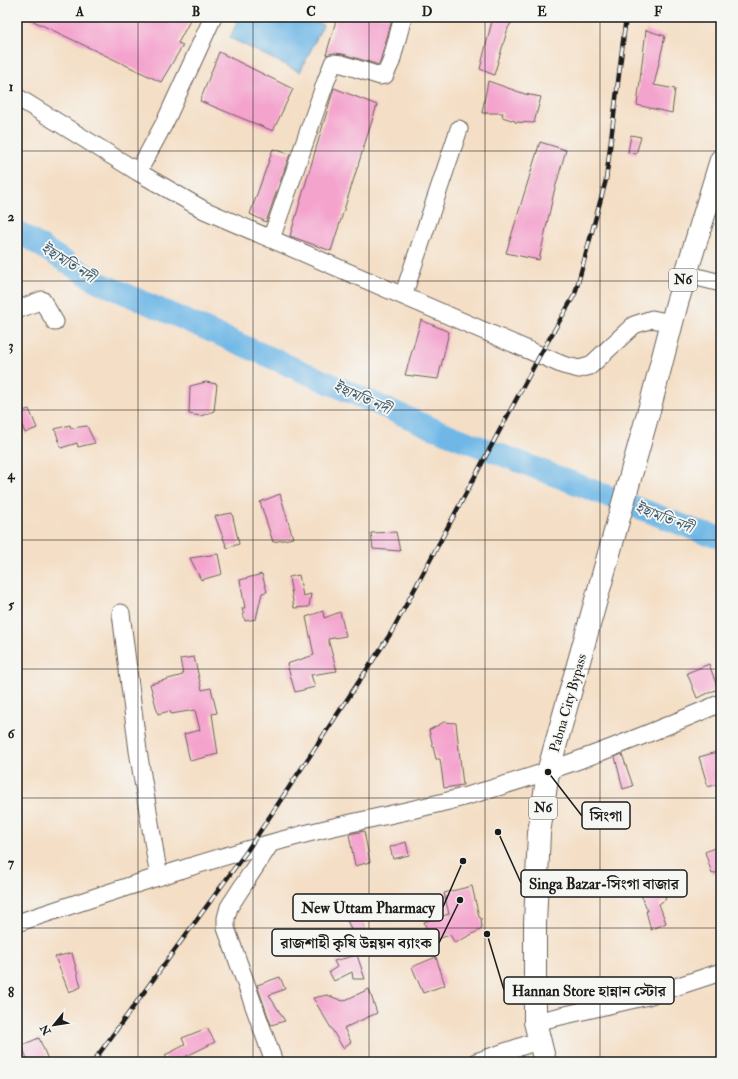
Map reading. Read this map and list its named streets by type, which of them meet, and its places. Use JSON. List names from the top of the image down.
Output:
{
  "streets": {
    "highway": ["N6", "Pabna City Bypass"]
  },
  "crossings": [
    ["N6", "Pabna City Bypass"]
  ],
  "water": ["ইছামতি নদী"],
  "places": [
    "সিংগা",
    "Singa Bazar-সিংগা বাজার",
    "New Uttam Pharmacy",
    "রাজশাহী কৃষি উন্নয়ন ব্যাংক",
    "Hannan Store হান্নান স্টোর"
  ],
  "north": "bottom left",
  "grid": {
    "columns": [
      "A",
      "B",
      "C",
      "D",
      "E",
      "F"
    ],
    "rows": [
      "1",
      "2",
      "3",
      "4",
      "5",
      "6",
      "7",
      "8"
    ]
  }
}
